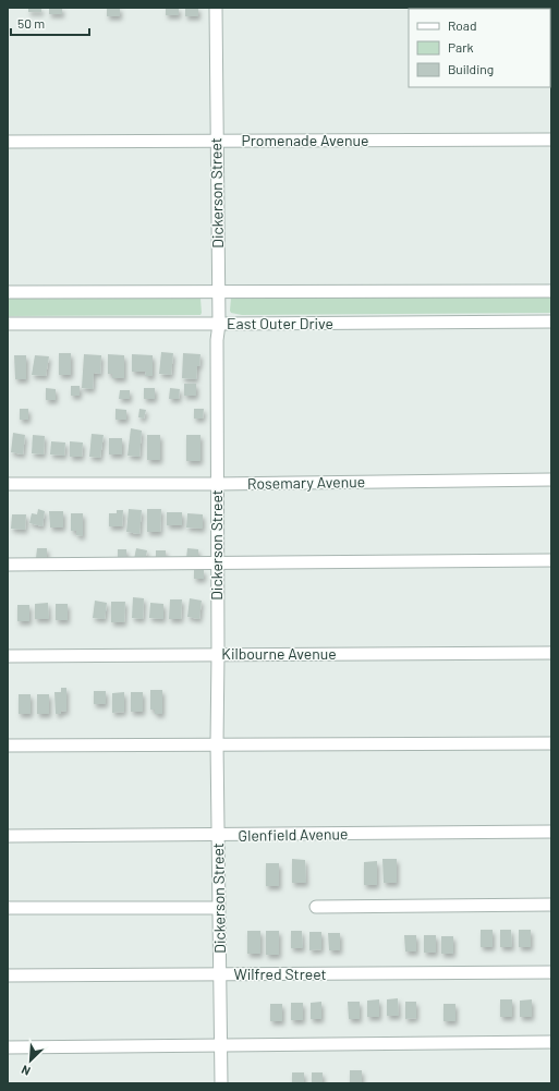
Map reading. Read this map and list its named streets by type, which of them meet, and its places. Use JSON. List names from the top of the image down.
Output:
{
  "streets": {
    "street": [
      "Promenade Avenue",
      "Dickerson Street",
      "East Outer Drive",
      "Rosemary Avenue",
      "Kilbourne Avenue",
      "Glenfield Avenue",
      "Wilfred Street"
    ]
  },
  "crossings": [
    ["Promenade Avenue", "Dickerson Street"],
    ["Dickerson Street", "East Outer Drive"],
    ["Dickerson Street", "Rosemary Avenue"],
    ["Dickerson Street", "Kilbourne Avenue"],
    ["Dickerson Street", "Glenfield Avenue"],
    ["Dickerson Street", "Wilfred Street"]
  ],
  "legend": ["Road", "Park", "Building"],
  "scale_bar": "50 m",
  "north": "bottom left"
}
